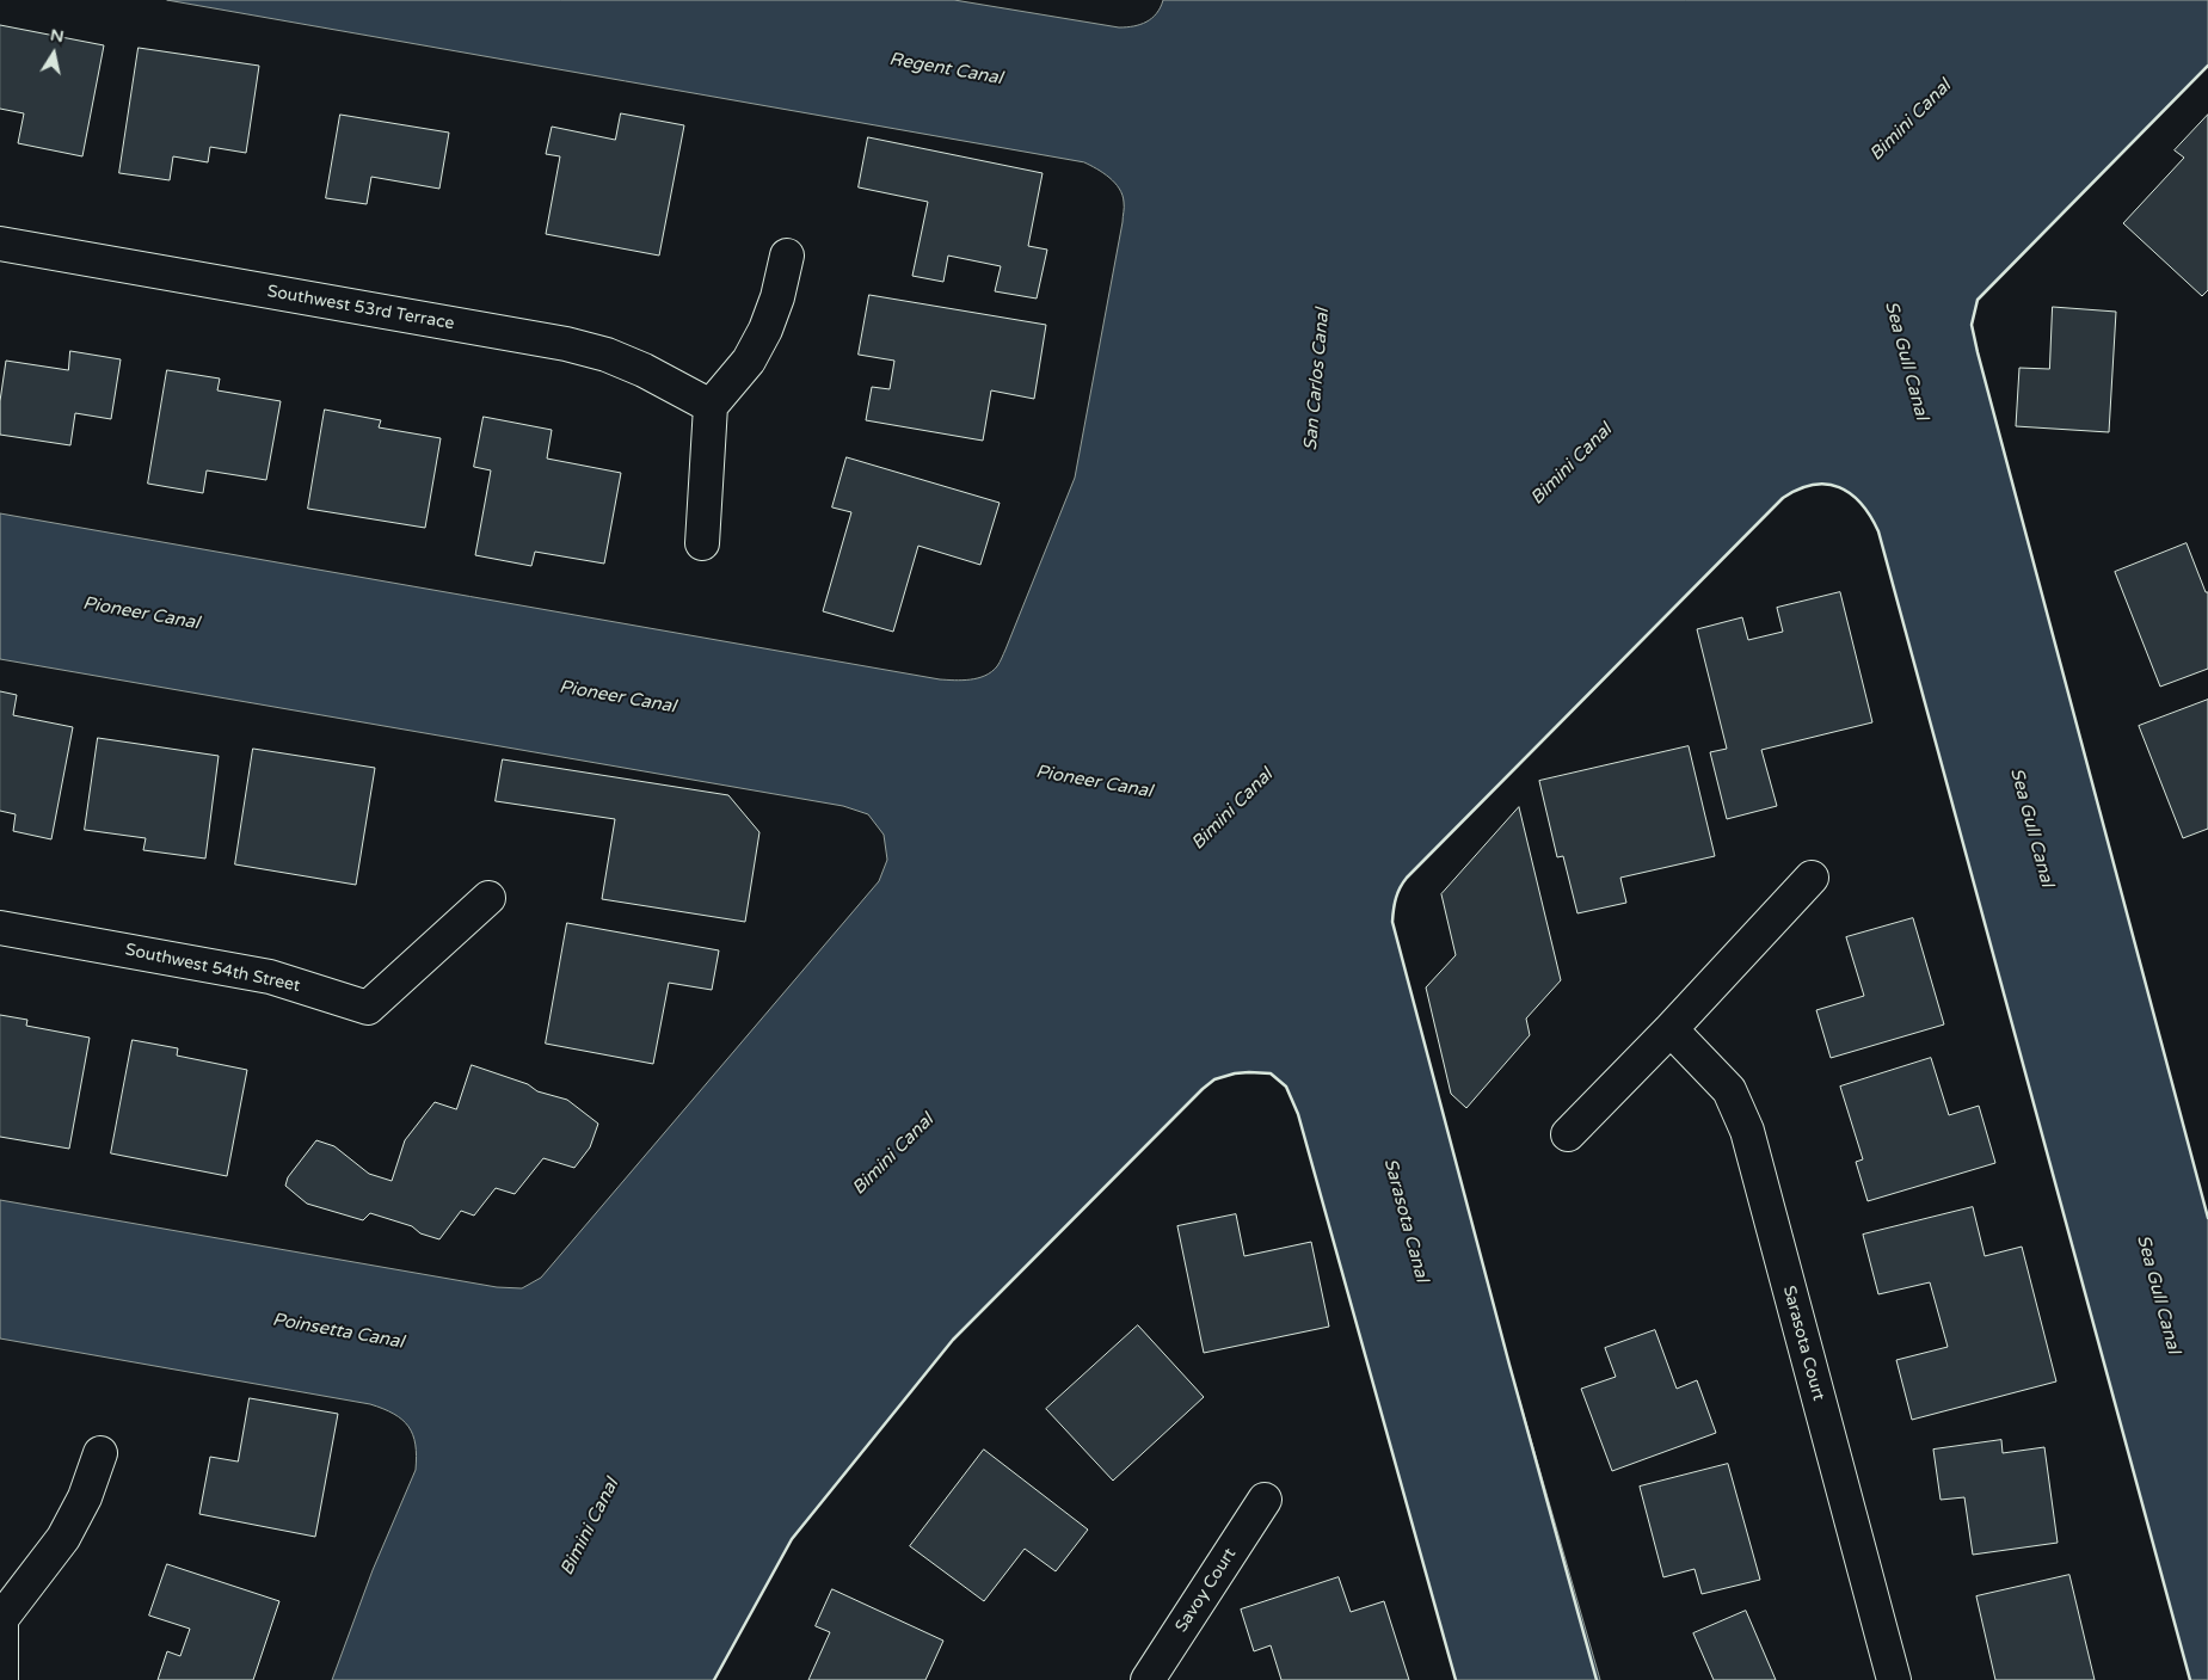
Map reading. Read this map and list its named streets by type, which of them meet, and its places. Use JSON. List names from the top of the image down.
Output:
{
  "streets": {
    "street": [
      "Southwest 53rd Terrace",
      "Southwest 54th Street",
      "Sarasota Court",
      "Savoy Court"
    ]
  },
  "water": [
    "Regent Canal",
    "Bimini Canal",
    "Sea Gull Canal",
    "San Carlos Canal",
    "Pioneer Canal",
    "Sarasota Canal",
    "Poinsetta Canal"
  ],
  "north": "top"
}
